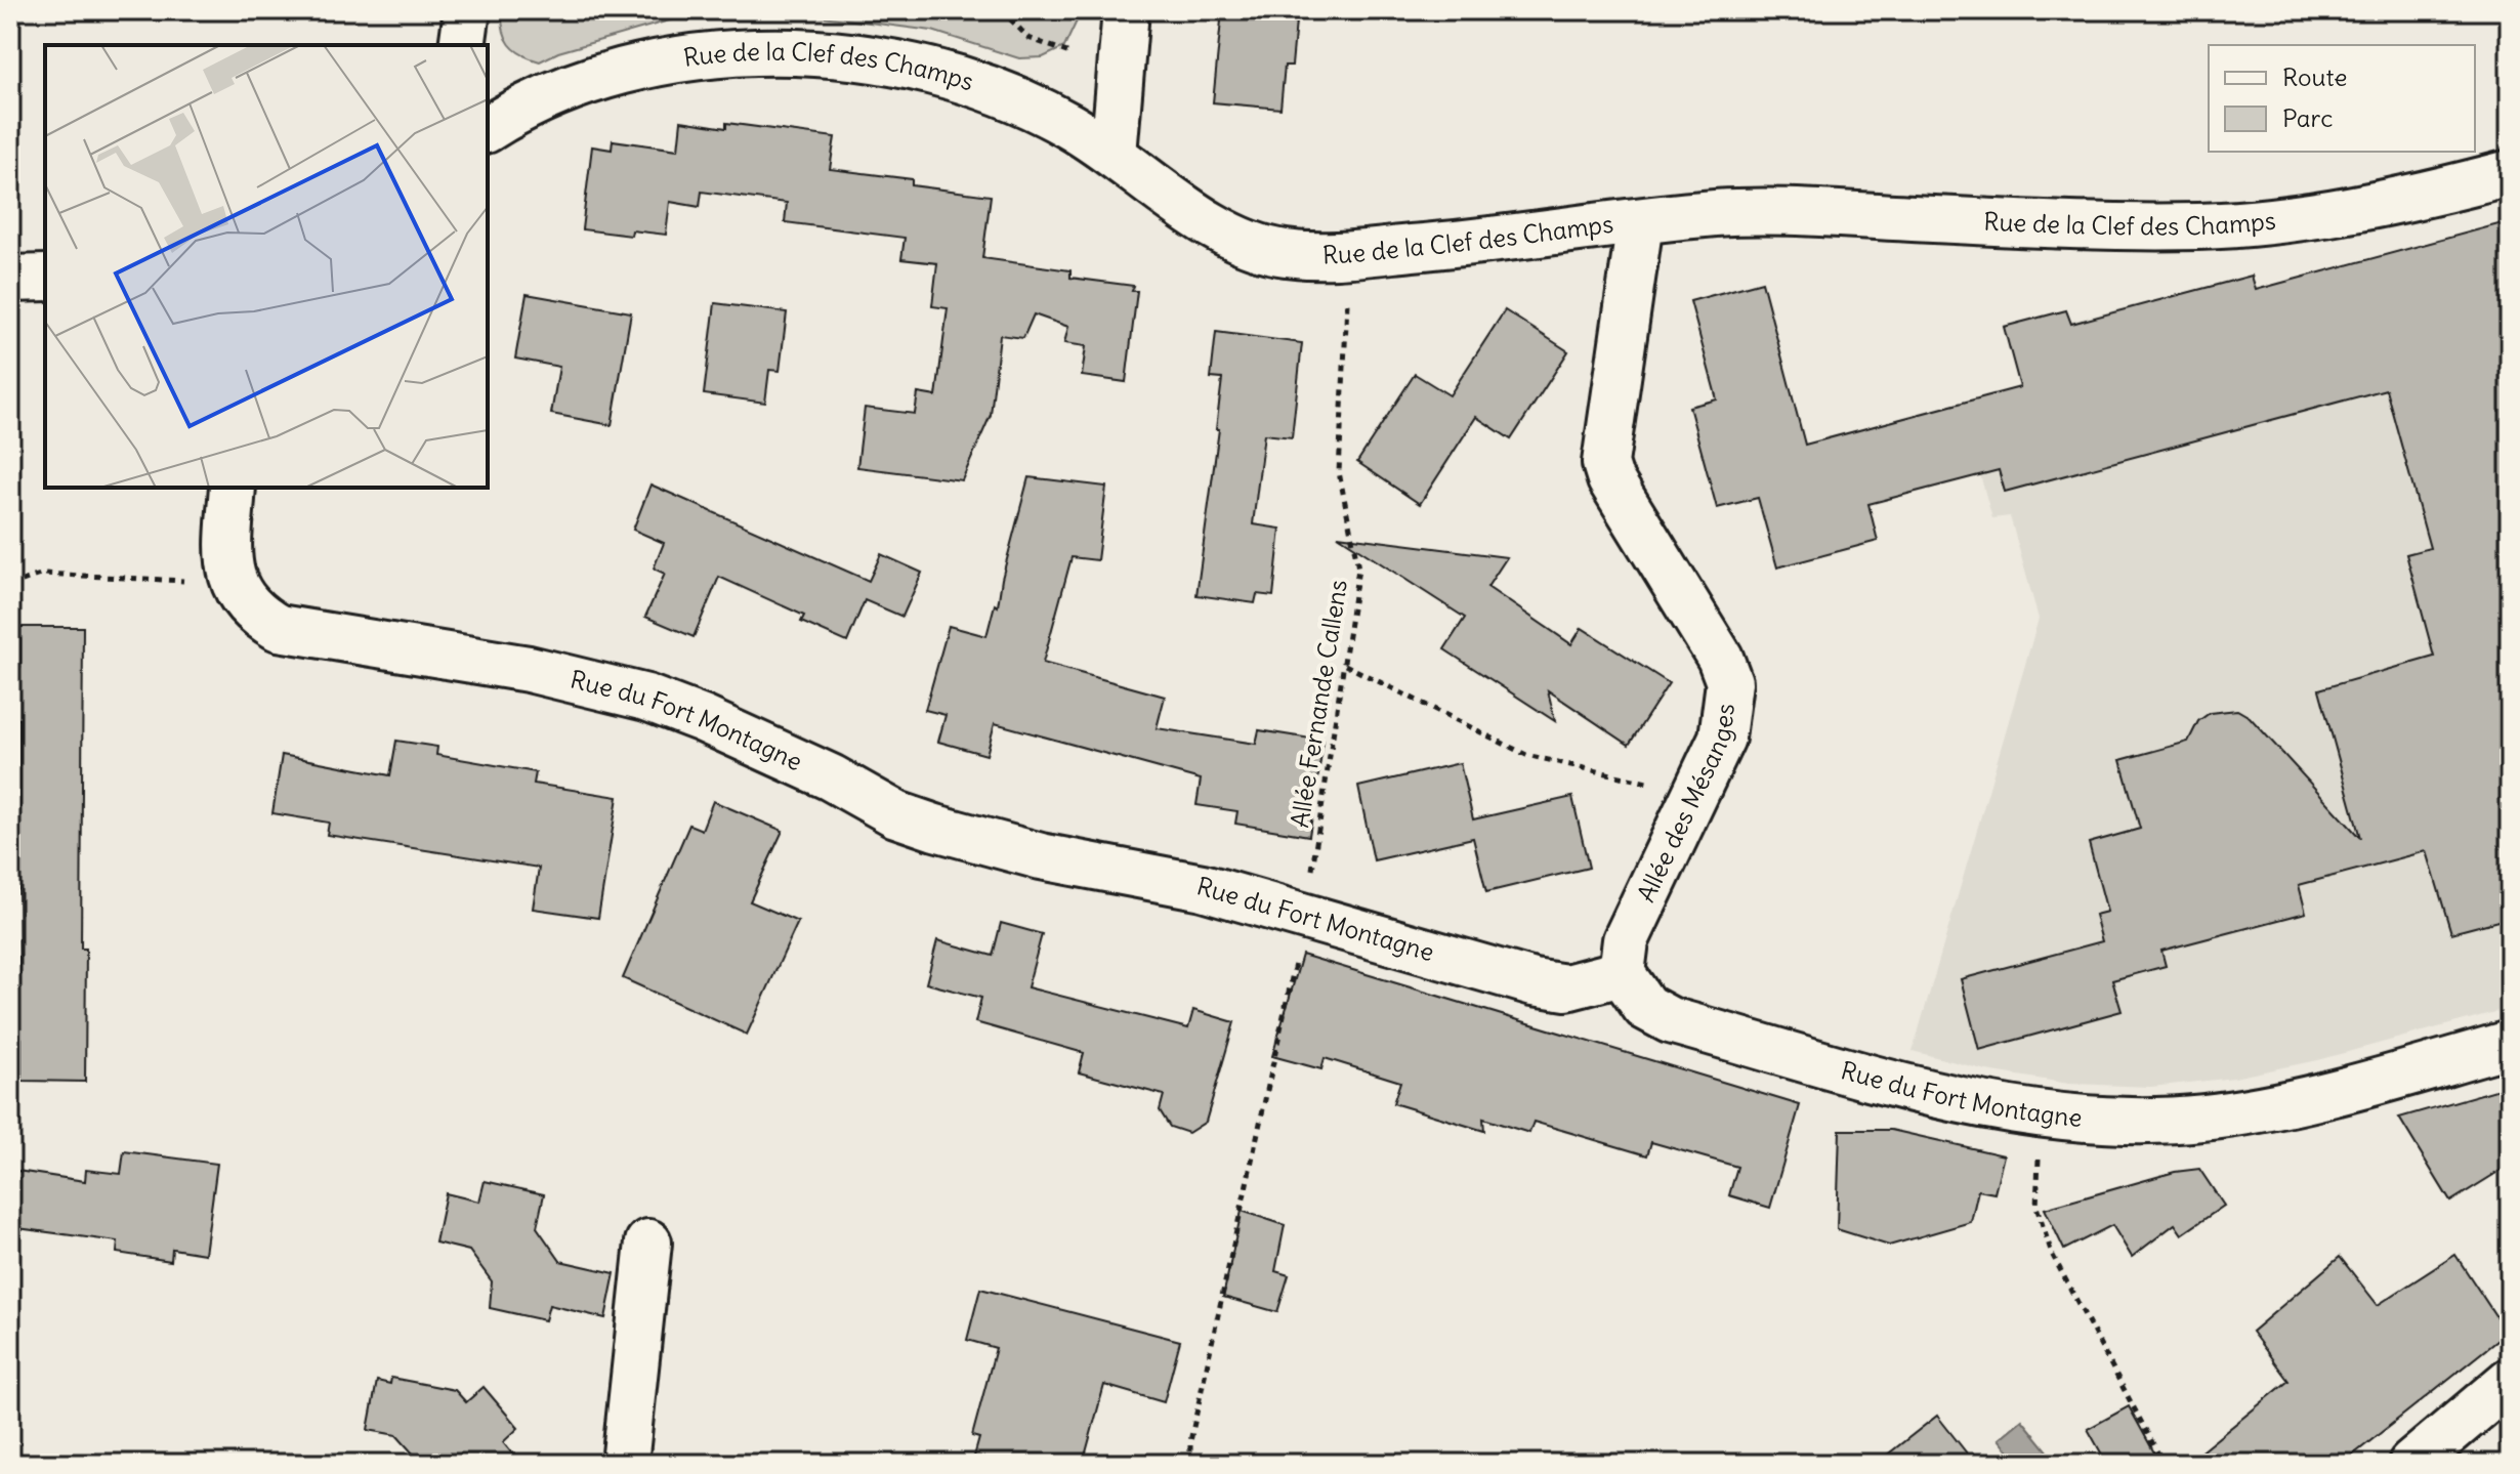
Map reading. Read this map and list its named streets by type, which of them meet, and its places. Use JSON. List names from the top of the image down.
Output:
{
  "streets": {
    "street": ["Rue de la Clef des Champs", "Rue du Fort Montagne", "Allée des Mésanges"],
    "path": ["Allée Fernande Callens"]
  },
  "crossings": [
    ["Rue de la Clef des Champs", "Allée Fernande Callens"],
    ["Rue de la Clef des Champs", "Allée des Mésanges"],
    ["Allée Fernande Callens", "Rue du Fort Montagne"],
    ["Rue du Fort Montagne", "Allée des Mésanges"]
  ],
  "legend": ["Route", "Parc"]
}
